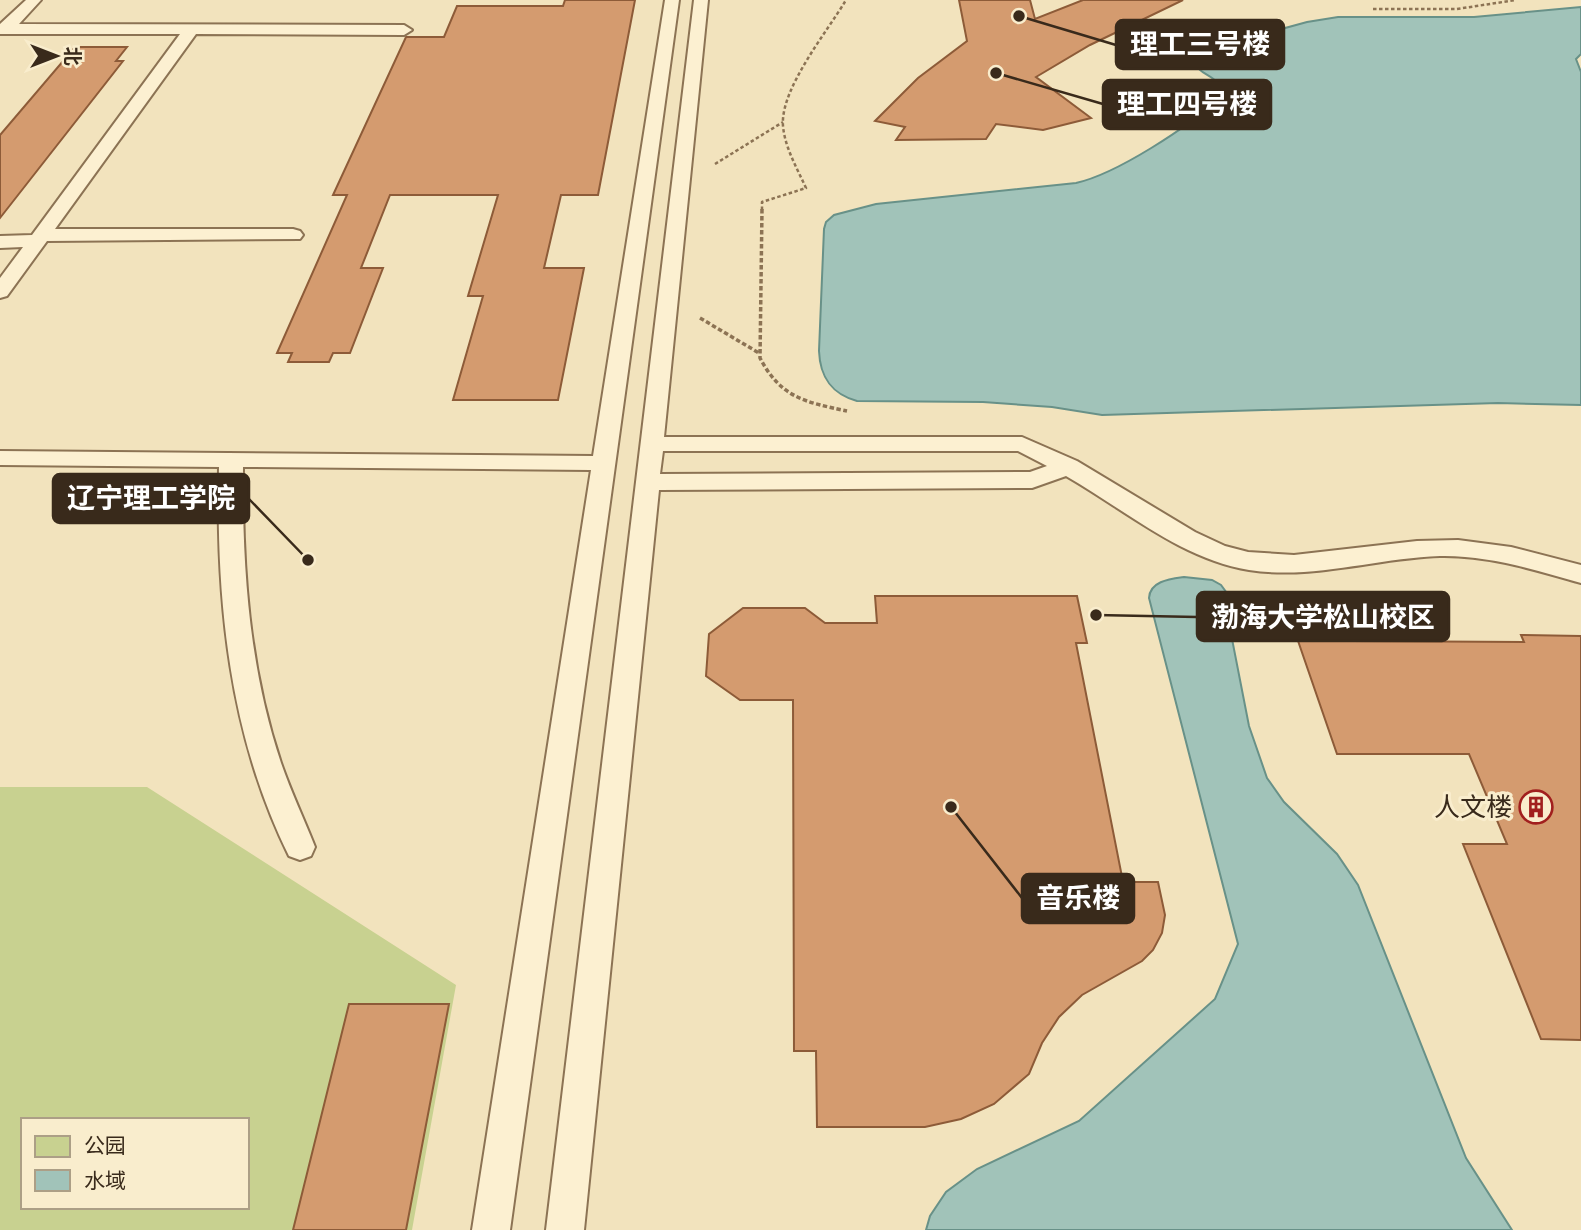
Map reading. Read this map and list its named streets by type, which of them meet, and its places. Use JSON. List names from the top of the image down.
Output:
{
  "places": {
    "other": [
      "理工三号楼",
      "理工四号楼",
      "辽宁理工学院",
      "渤海大学松山校区",
      "音乐楼"
    ],
    "building": ["人文楼"]
  },
  "legend": ["公园", "水域"],
  "north": "right"
}
